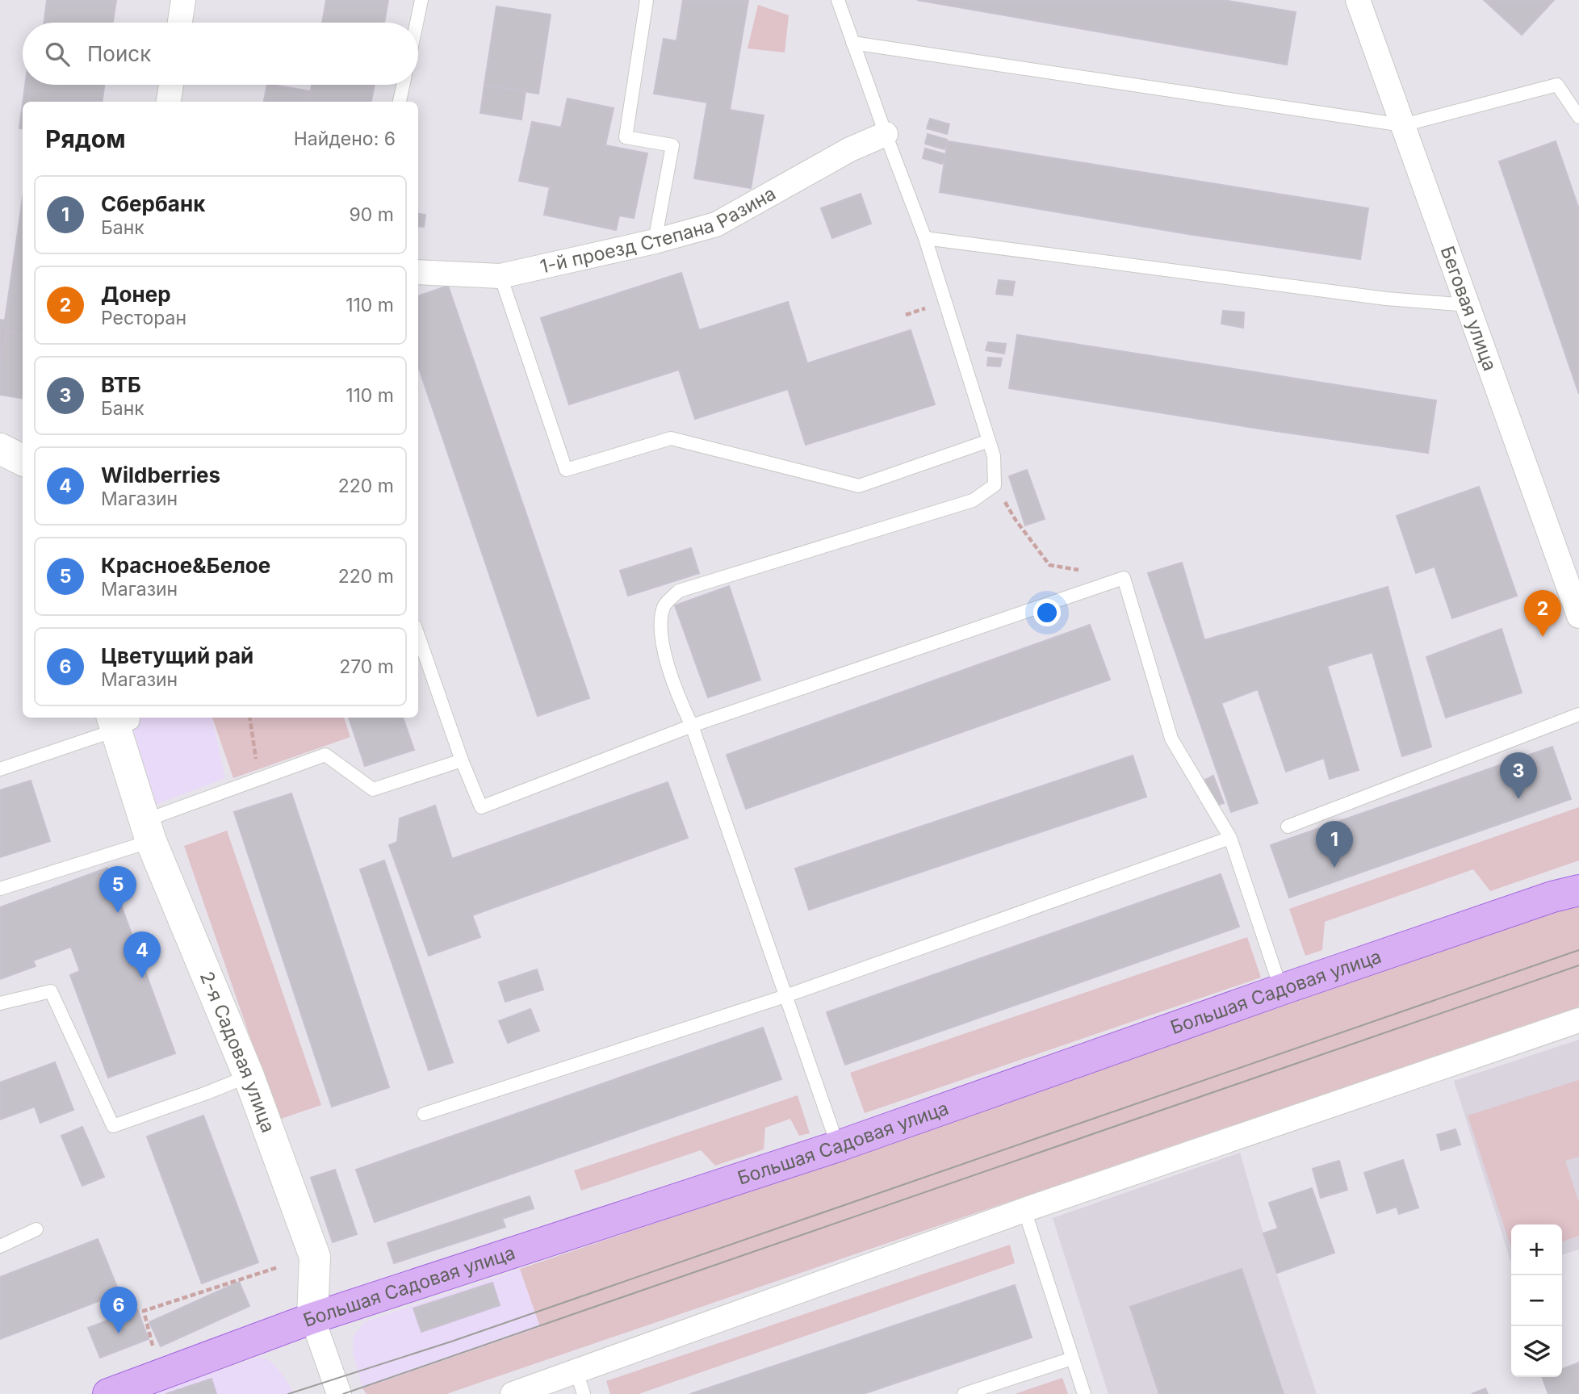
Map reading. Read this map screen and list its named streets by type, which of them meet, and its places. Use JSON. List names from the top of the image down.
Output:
{
  "streets": {
    "main road": ["Большая Садовая улица", "2-я Садовая улица"],
    "street": ["1-й проезд Степана Разина", "Беговая улица"]
  },
  "crossings": [
    ["Большая Садовая улица", "2-я Садовая улица"]
  ],
  "page": {
    "search": "Поиск",
    "heading": ["Рядом", "Найдено: 6"],
    "list": [
      {
        "mark": "1",
        "name": "Сбербанк",
        "note": "Банк",
        "value": "90 m"
      },
      {
        "mark": "2",
        "name": "Донер",
        "note": "Ресторан",
        "value": "110 m"
      },
      {
        "mark": "3",
        "name": "ВТБ",
        "note": "Банк",
        "value": "110 m"
      },
      {
        "mark": "4",
        "name": "Wildberries",
        "note": "Магазин",
        "value": "220 m"
      },
      {
        "mark": "5",
        "name": "Красное&Белое",
        "note": "Магазин",
        "value": "220 m"
      },
      {
        "mark": "6",
        "name": "Цветущий рай",
        "note": "Магазин",
        "value": "270 m"
      }
    ],
    "pins": [
      "2",
      "3",
      "1",
      "5",
      "4",
      "6"
    ],
    "map_buttons": ["+", "−"]
  }
}
